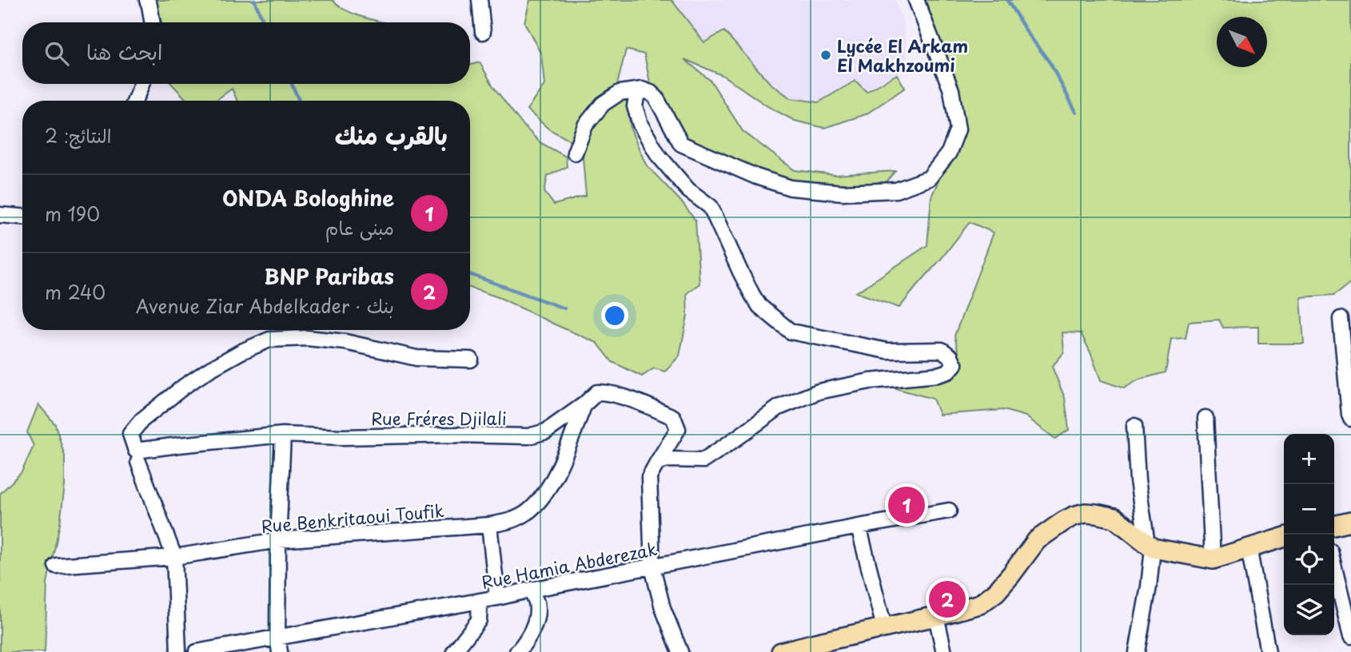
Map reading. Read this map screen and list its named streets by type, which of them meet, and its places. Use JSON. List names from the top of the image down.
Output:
{
  "streets": {
    "street": ["Rue Fréres Djilali", "Rue Benkritaoui Toufik", "Rue Hamia Abderezak"]
  },
  "crossings": [
    ["Rue Fréres Djilali", "Rue Benkritaoui Toufik"]
  ],
  "places": ["Lycée El Arkam El Makhzoumi"],
  "north": "bottom right",
  "page": {
    "search": "ابحث هنا",
    "heading": ["بالقرب منك", "النتائج: 2"],
    "list": [
      {
        "mark": "1",
        "name": "ONDA Bologhine",
        "note": "مبنى عام",
        "value": "190 m"
      },
      {
        "mark": "2",
        "name": "BNP Paribas",
        "note": "بنك · Avenue Ziar Abdelkader",
        "value": "240 m"
      }
    ],
    "map_buttons": ["+", "−"],
    "pins": ["1", "2"]
  }
}
